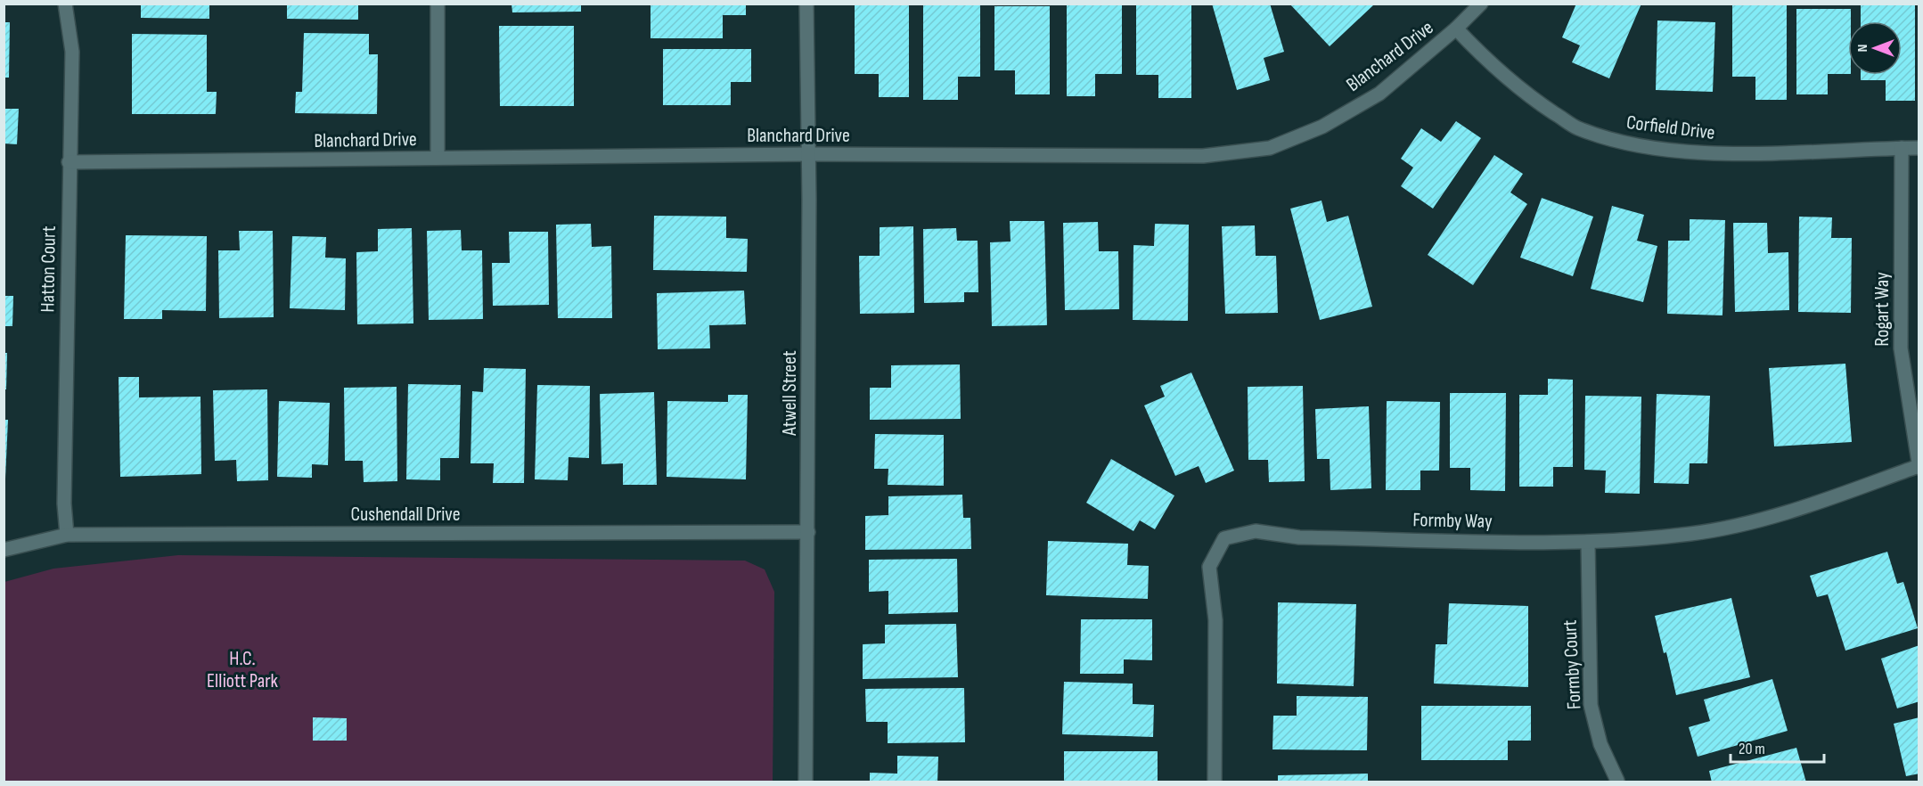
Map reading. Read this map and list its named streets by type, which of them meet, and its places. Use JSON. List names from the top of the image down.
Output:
{
  "streets": {
    "street": [
      "Blanchard Drive",
      "Corfield Drive",
      "Hatton Court",
      "Rogart Way",
      "Atwell Street",
      "Cushendall Drive",
      "Formby Way",
      "Formby Court"
    ]
  },
  "crossings": [
    ["Blanchard Drive", "Corfield Drive"],
    ["Blanchard Drive", "Hatton Court"],
    ["Blanchard Drive", "Atwell Street"],
    ["Corfield Drive", "Rogart Way"],
    ["Hatton Court", "Cushendall Drive"],
    ["Rogart Way", "Formby Way"],
    ["Atwell Street", "Cushendall Drive"],
    ["Formby Way", "Formby Court"]
  ],
  "parks": ["H.C. Elliott Park"],
  "scale_bar": "20 m",
  "north": "left"
}
